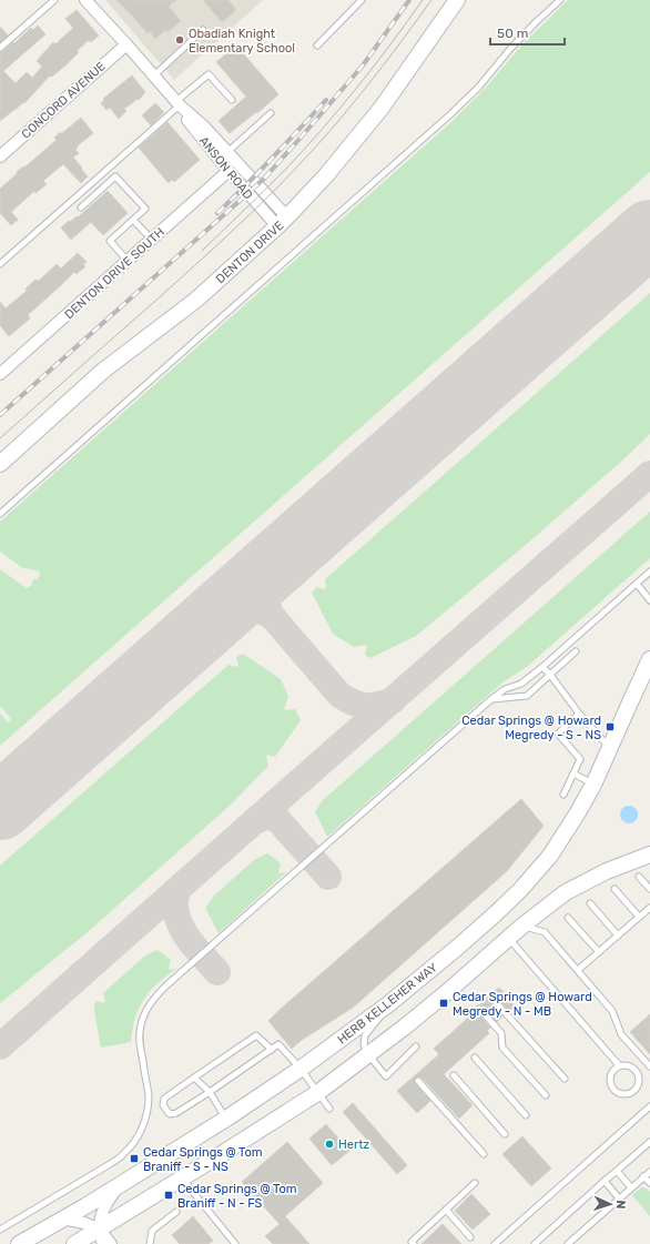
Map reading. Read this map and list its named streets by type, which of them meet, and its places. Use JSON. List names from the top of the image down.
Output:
{
  "streets": {
    "main road": ["DENTON DRIVE", "HERB KELLEHER WAY"],
    "street": ["CONCORD AVENUE", "ANSON ROAD", "DENTON DRIVE SOUTH"]
  },
  "crossings": [
    ["CONCORD AVENUE", "ANSON ROAD"],
    ["ANSON ROAD", "DENTON DRIVE"],
    ["ANSON ROAD", "DENTON DRIVE SOUTH"]
  ],
  "places": {
    "other": ["Obadiah Knight Elementary School", "Hertz"],
    "transit": [
      "Cedar Springs @ Howard Megredy - S - NS",
      "Cedar Springs @ Howard Megredy - N - MB",
      "Cedar Springs @ Tom Braniff - S - NS",
      "Cedar Springs @ Tom Braniff - N - FS"
    ]
  },
  "scale_bar": "50 m",
  "north": "right"
}
